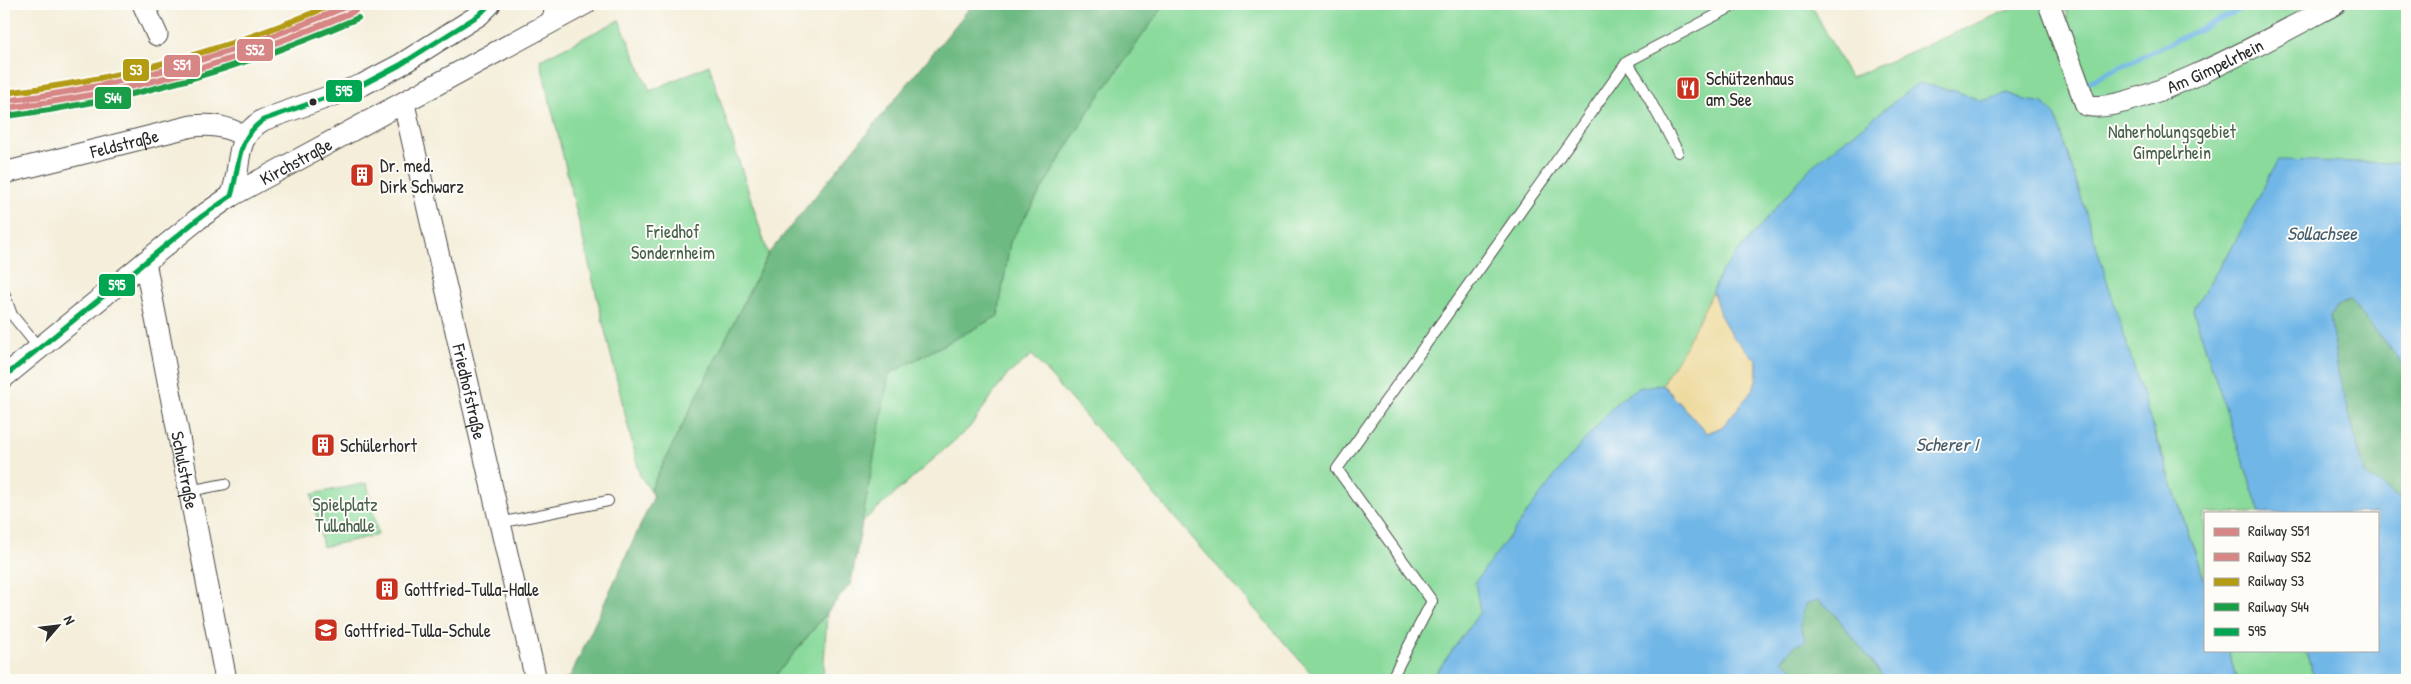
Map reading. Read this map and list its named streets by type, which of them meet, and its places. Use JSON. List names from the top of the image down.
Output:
{
  "streets": {
    "street": [
      "Am Gimpelrhein",
      "Feldstraße",
      "Kirchstraße",
      "Friedhofstraße",
      "Schulstraße"
    ]
  },
  "crossings": [
    ["Kirchstraße", "Friedhofstraße"],
    ["Kirchstraße", "Schulstraße"]
  ],
  "water": ["Sollachsee", "Scherer I"],
  "parks": ["Naherholungsgebiet Gimpelrhein", "Friedhof Sondernheim", "Spielplatz Tullahalle"],
  "places": {
    "restaurant": ["Schützenhaus am See"],
    "building": ["Dr. med. Dirk Schwarz", "Schülerhort", "Gottfried-Tulla-Halle"],
    "school or university": ["Gottfried-Tulla-Schule"]
  },
  "lines": [
    "rail line S51",
    "rail line S3",
    "transit line 595",
    "rail line S52",
    "rail line S44"
  ],
  "legend": [
    "Railway S51",
    "Railway S52",
    "Railway S3",
    "Railway S44",
    "595"
  ],
  "north": "top right"
}
